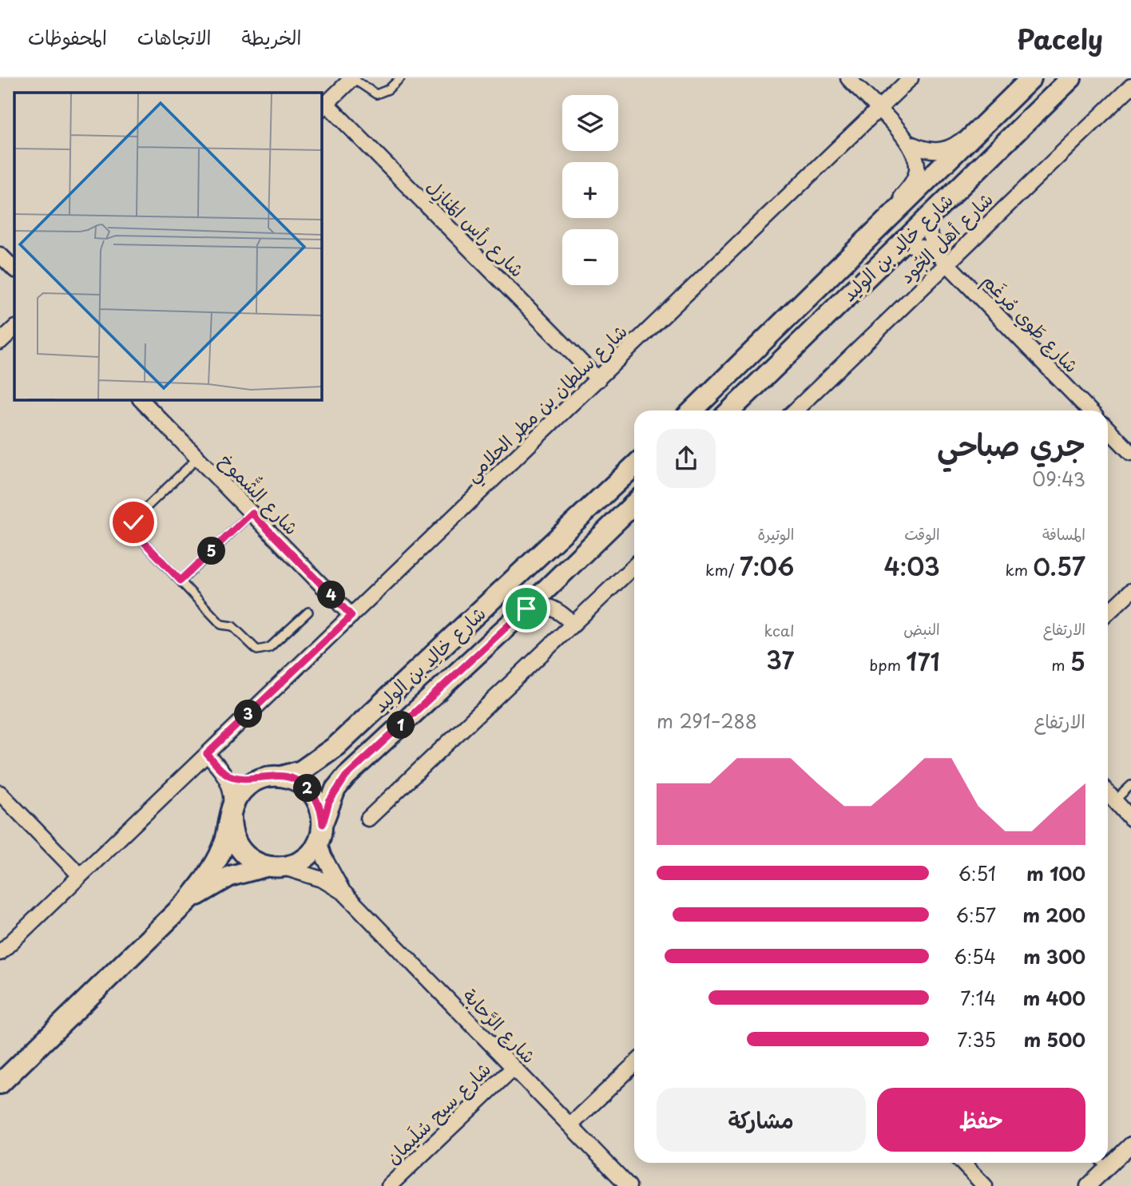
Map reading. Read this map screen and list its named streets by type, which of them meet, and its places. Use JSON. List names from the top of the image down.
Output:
{
  "streets": {
    "street": [
      "شارع رأس المَنازِل",
      "شارع أهل الجُود",
      "شارع خالِد بن الوليد",
      "شارع طَوي مُرغَم",
      "شارع سلطان بن مطر الحلامي",
      "شارع الشُّموخ",
      "شارع الرَّحابة",
      "شارع سيح سُلَيمان"
    ]
  },
  "crossings": [
    ["شارع رأس المَنازِل", "شارع سلطان بن مطر الحلامي"],
    ["شارع أهل الجُود", "شارع طَوي مُرغَم"],
    ["شارع خالِد بن الوليد", "شارع طَوي مُرغَم"],
    ["شارع خالِد بن الوليد", "شارع الرَّحابة"],
    ["شارع سلطان بن مطر الحلامي", "شارع الشُّموخ"],
    ["شارع الرَّحابة", "شارع سيح سُلَيمان"]
  ],
  "page": {
    "header": "Pacely",
    "nav": ["الخريطة", "الاتجاهات", "المحفوظات"],
    "map_buttons": ["+", "−"],
    "heading": ["جري صباحي", "09:43"],
    "stats": [
      ["المسافة", "0.57 km"],
      ["الوقت", "4:03"],
      ["الوتيرة", "7:06 /km"],
      ["الارتفاع", "5 m"],
      ["النبض", "171 bpm"],
      ["kcal", "37"]
    ],
    "pins": [
      "5",
      "4",
      "3",
      "1",
      "2"
    ],
    "chart": ["الارتفاع", "288–291 m"],
    "list": [
      {
        "name": "100 m",
        "note": "6:51"
      },
      {
        "name": "200 m",
        "note": "6:57"
      },
      {
        "name": "300 m",
        "note": "6:54"
      },
      {
        "name": "400 m",
        "note": "7:14"
      },
      {
        "name": "500 m",
        "note": "7:35"
      }
    ],
    "buttons": ["حفظ", "مشاركة"]
  }
}
